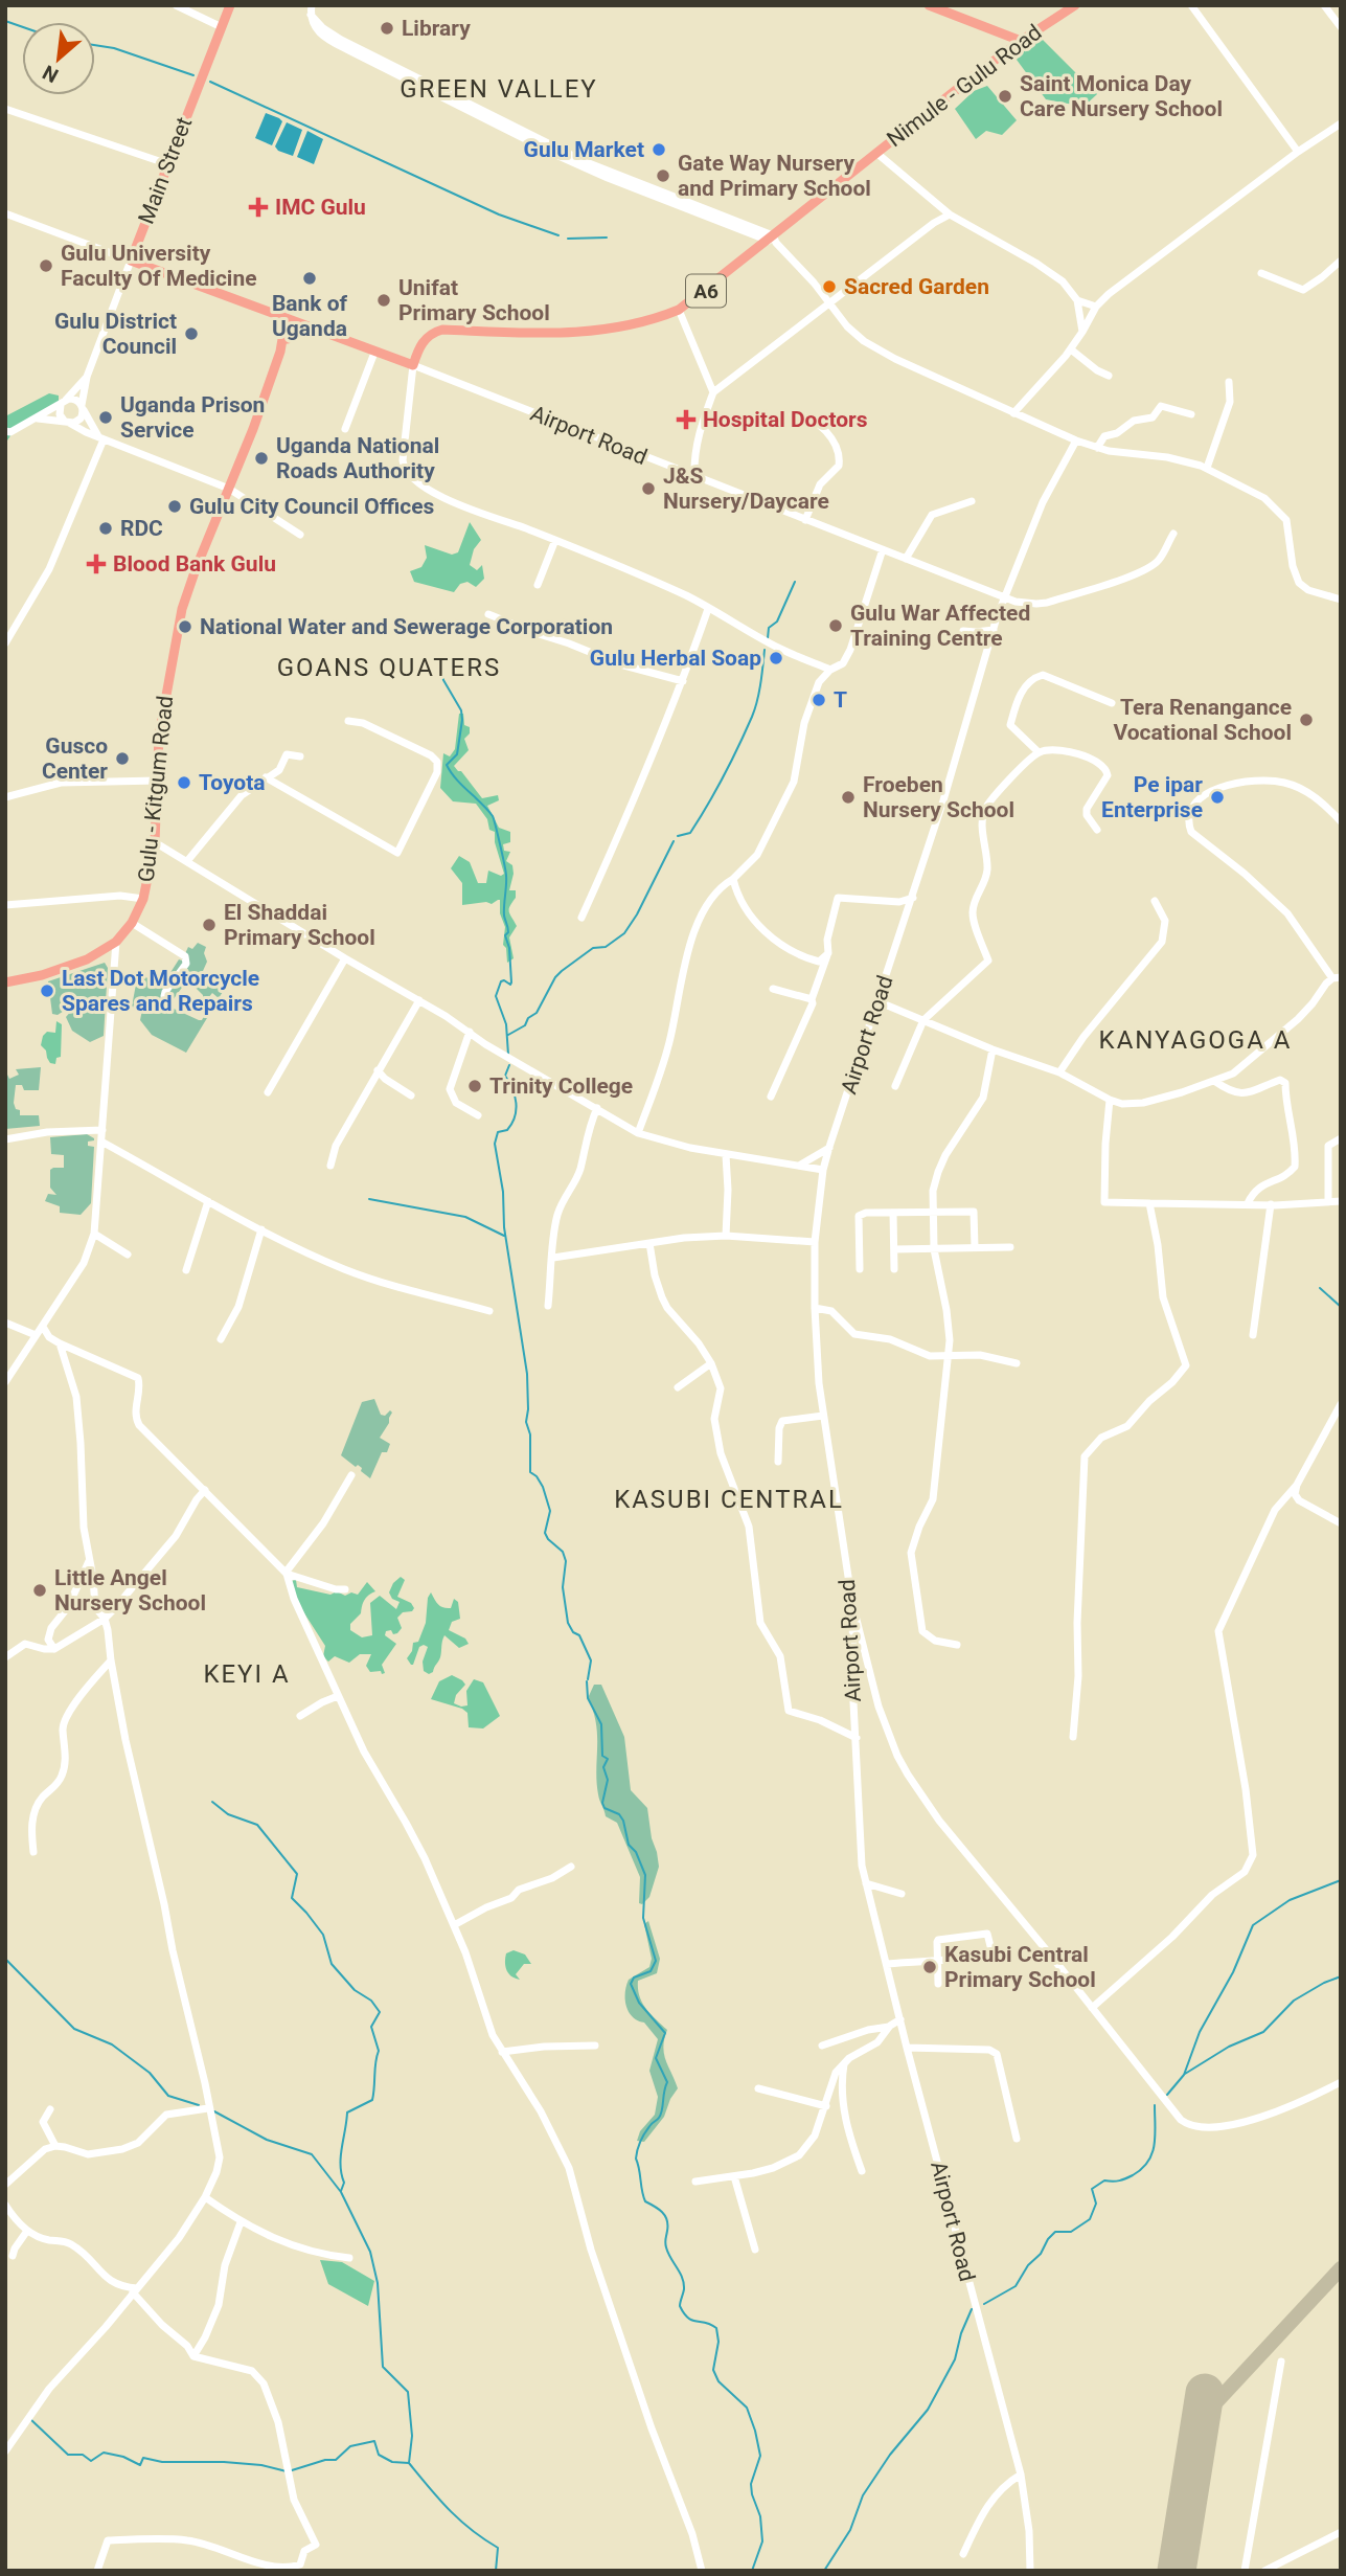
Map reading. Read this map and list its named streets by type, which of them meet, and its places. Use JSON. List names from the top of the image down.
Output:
{
  "streets": {
    "main road": [
      "Nimule - Gulu Road",
      "Main Street",
      "A6",
      "Gulu - Kitgum Road"
    ],
    "street": ["Airport Road"]
  },
  "crossings": [
    ["Nimule - Gulu Road", "Airport Road"]
  ],
  "districts": [
    "GREEN VALLEY",
    "GOANS QUATERS",
    "KANYAGOGA A",
    "KASUBI CENTRAL",
    "KEYI A"
  ],
  "places": {
    "other": [
      "Library",
      "Saint Monica Day Care Nursery School",
      "Gulu Market",
      "Gate Way Nursery and Primary School",
      "Gulu University Faculty Of Medicine",
      "Bank of Uganda",
      "Sacred Garden",
      "Unifat Primary School",
      "Gulu District Council",
      "Uganda Prison Service",
      "Uganda National Roads Authority",
      "J&S Nursery/Daycare",
      "Gulu City Council Offices",
      "RDC",
      "Gulu War Affected Training Centre",
      "National Water and Sewerage Corporation",
      "Gulu Herbal Soap",
      "T",
      "Tera Renangance Vocational School",
      "Gusco Center",
      "Toyota",
      "Froeben Nursery School",
      "Pe ipar Enterprise",
      "El Shaddai Primary School",
      "Last Dot Motorcycle Spares and Repairs",
      "Trinity College",
      "Little Angel Nursery School",
      "Kasubi Central Primary School"
    ],
    "health": ["IMC Gulu", "Hospital Doctors", "Blood Bank Gulu"]
  },
  "north": "bottom left"
}
